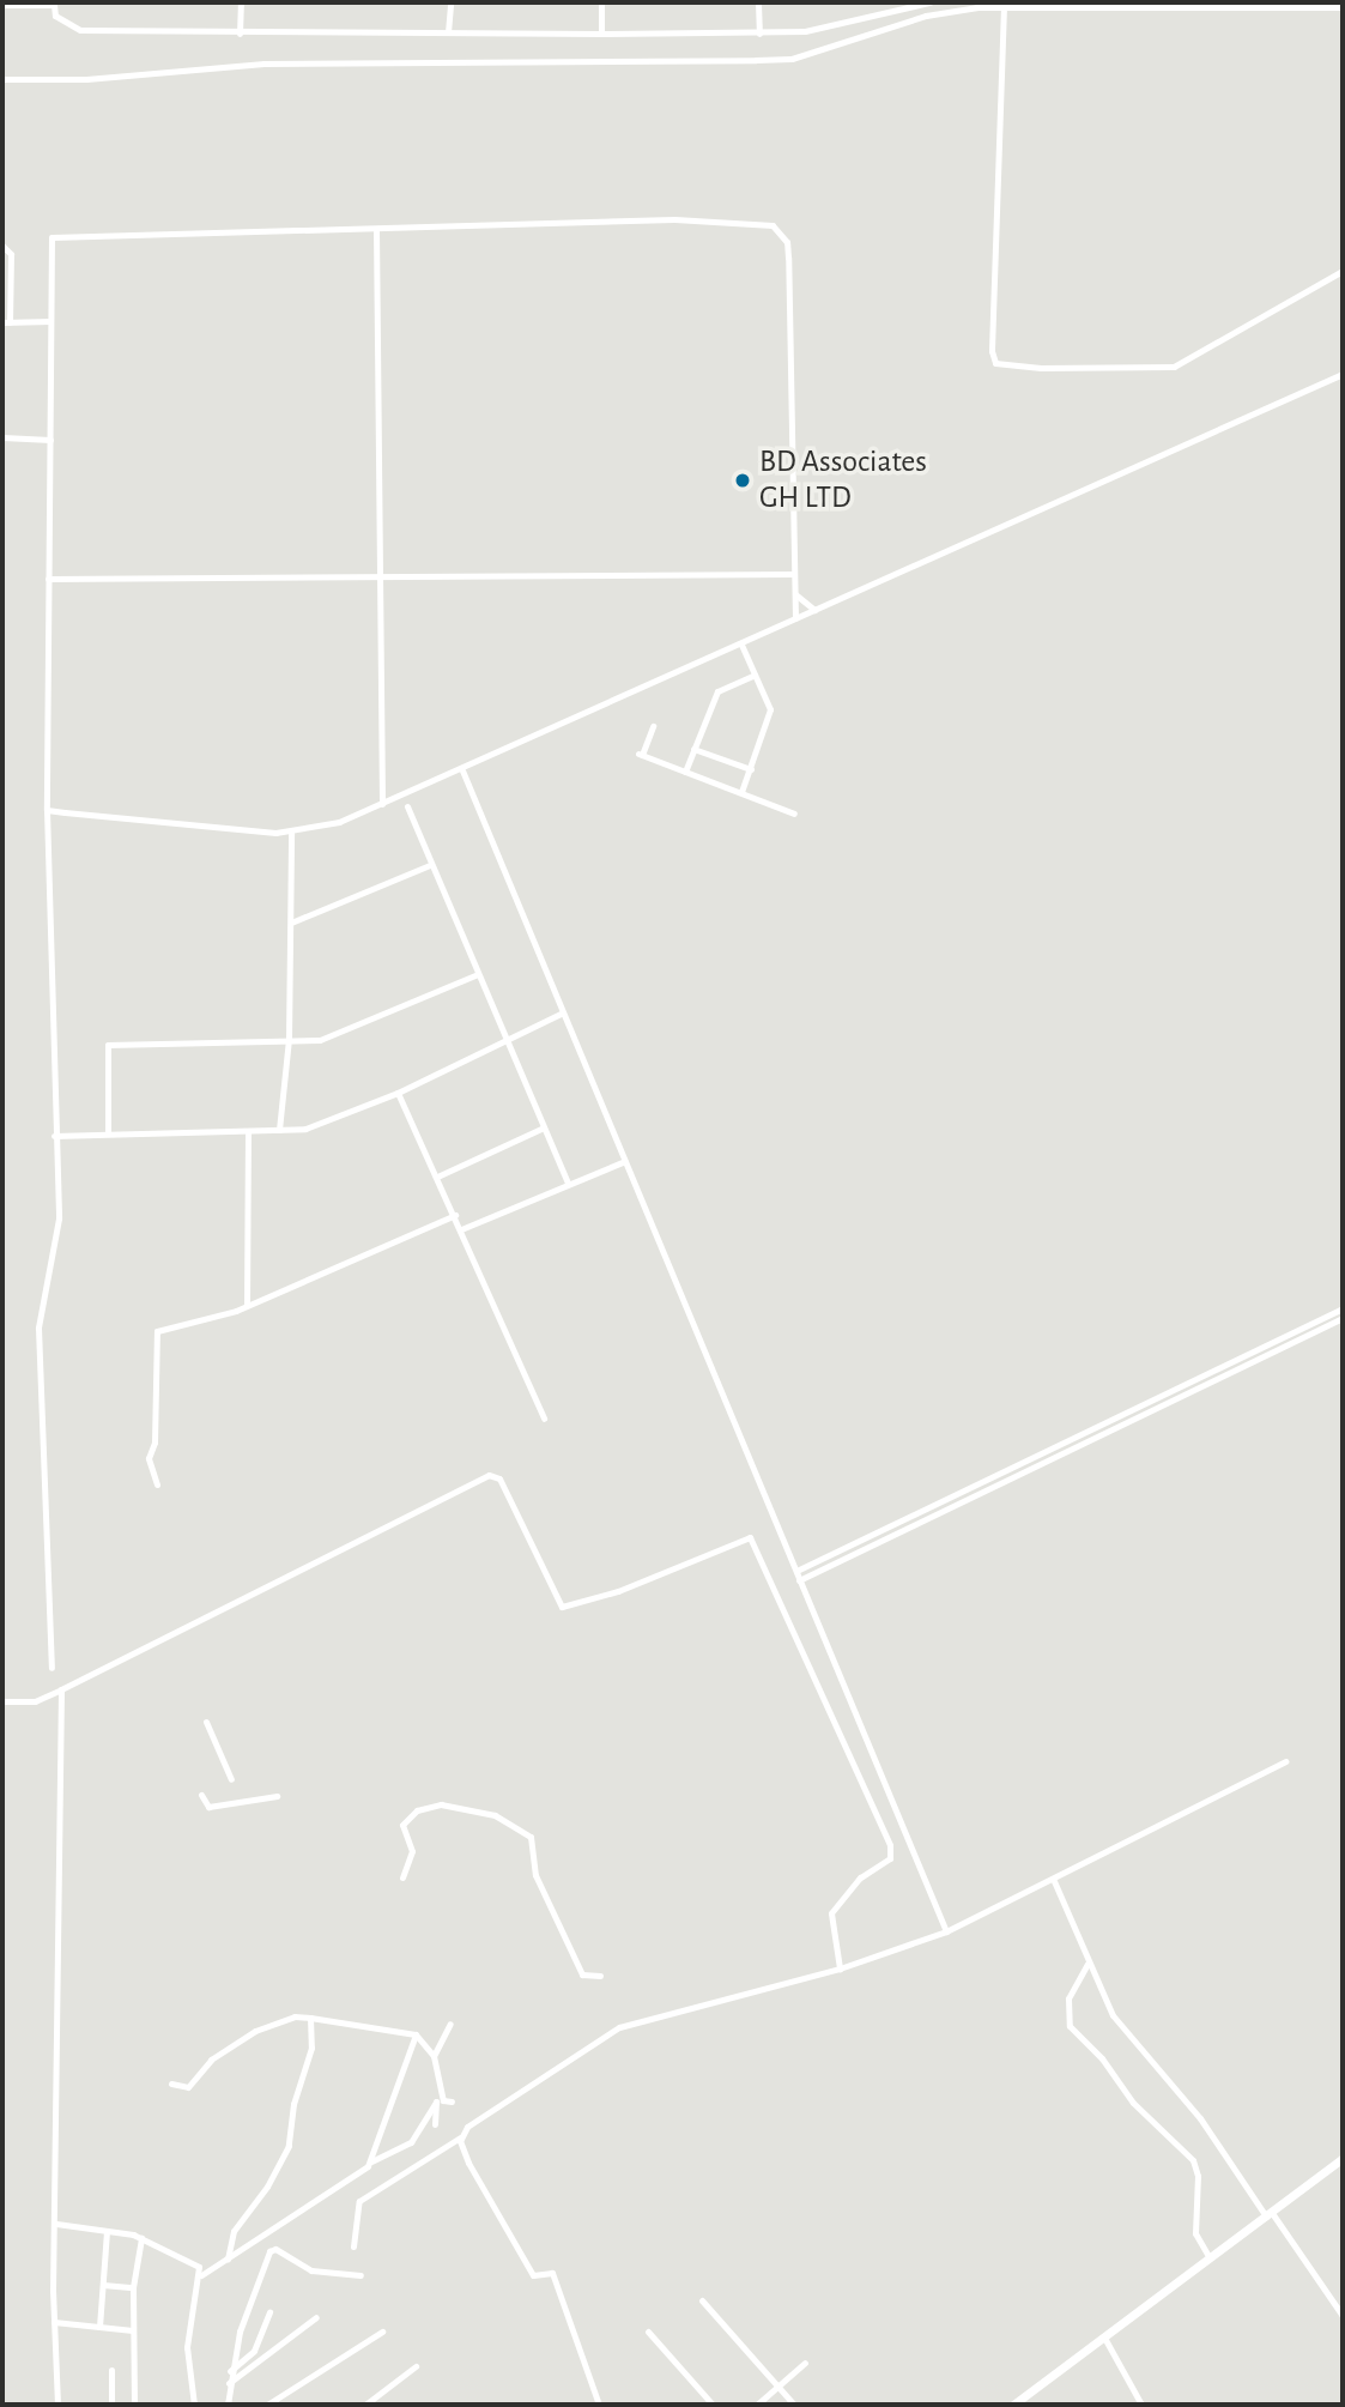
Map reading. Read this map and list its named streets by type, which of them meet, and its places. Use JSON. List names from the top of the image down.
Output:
{
  "places": ["BD Associates GH LTD"]
}
